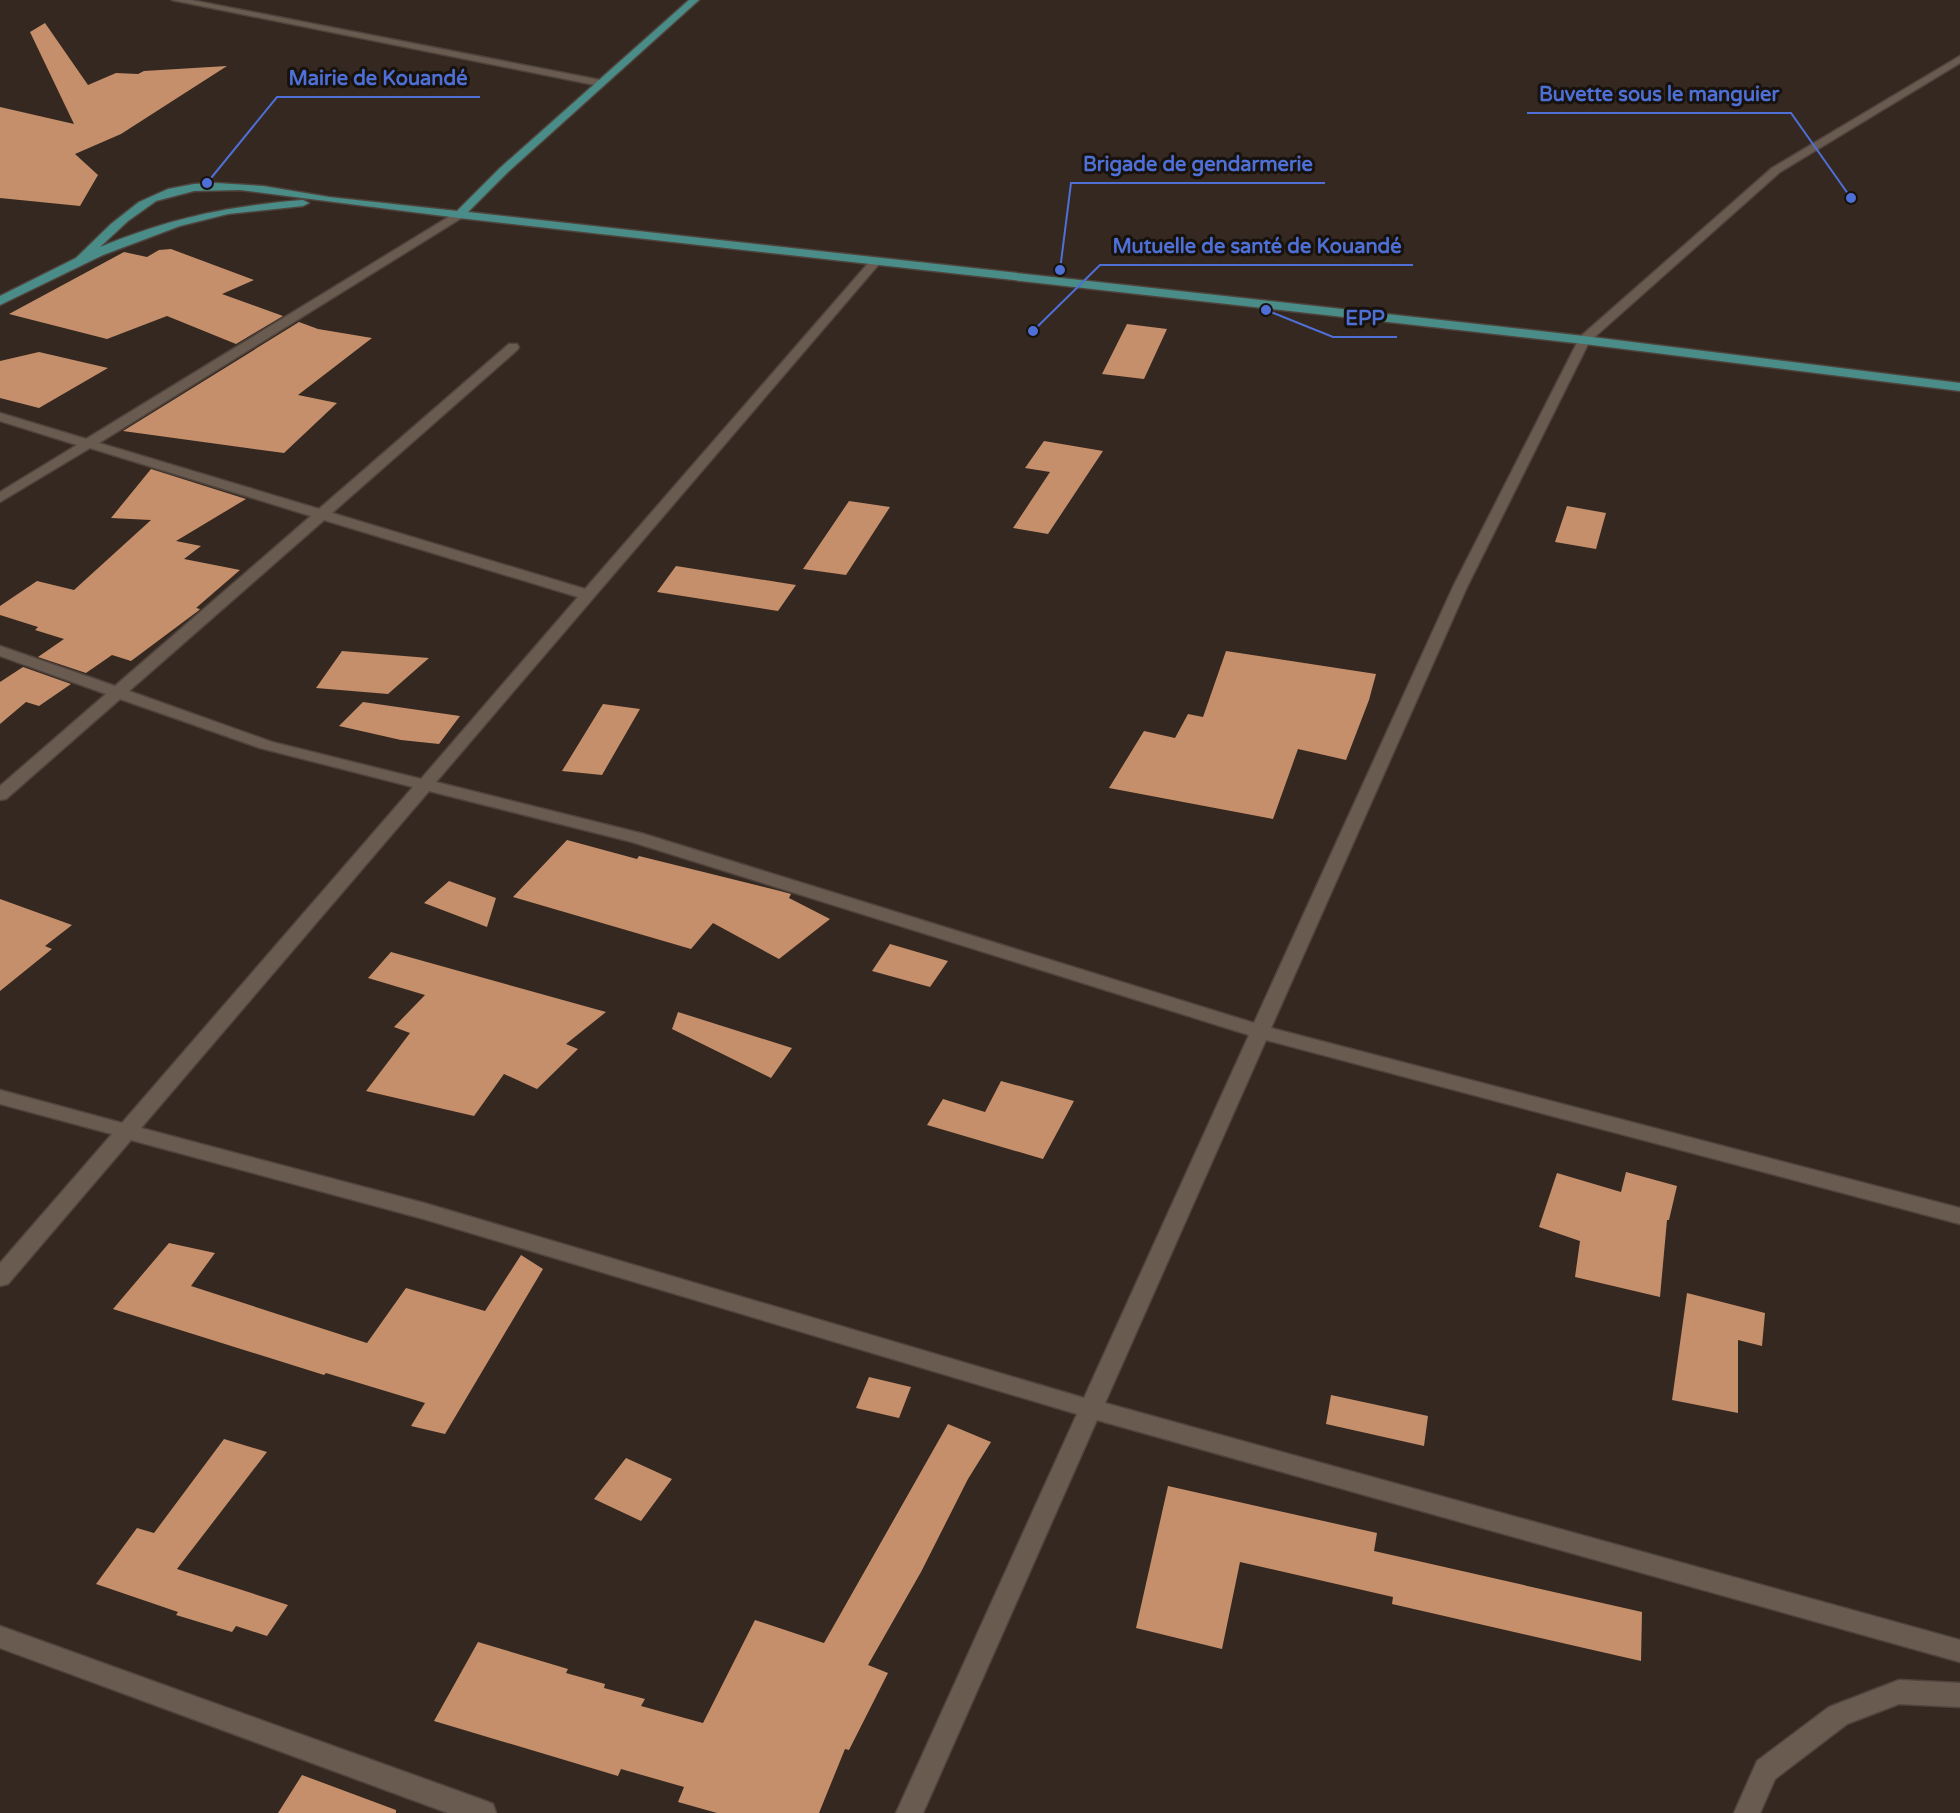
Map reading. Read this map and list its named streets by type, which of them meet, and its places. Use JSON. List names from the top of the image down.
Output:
{
  "places": [
    "Mairie de Kouandé",
    "Buvette sous le manguier",
    "Brigade de gendarmerie",
    "EPP",
    "Mutuelle de santé de Kouandé"
  ]
}
